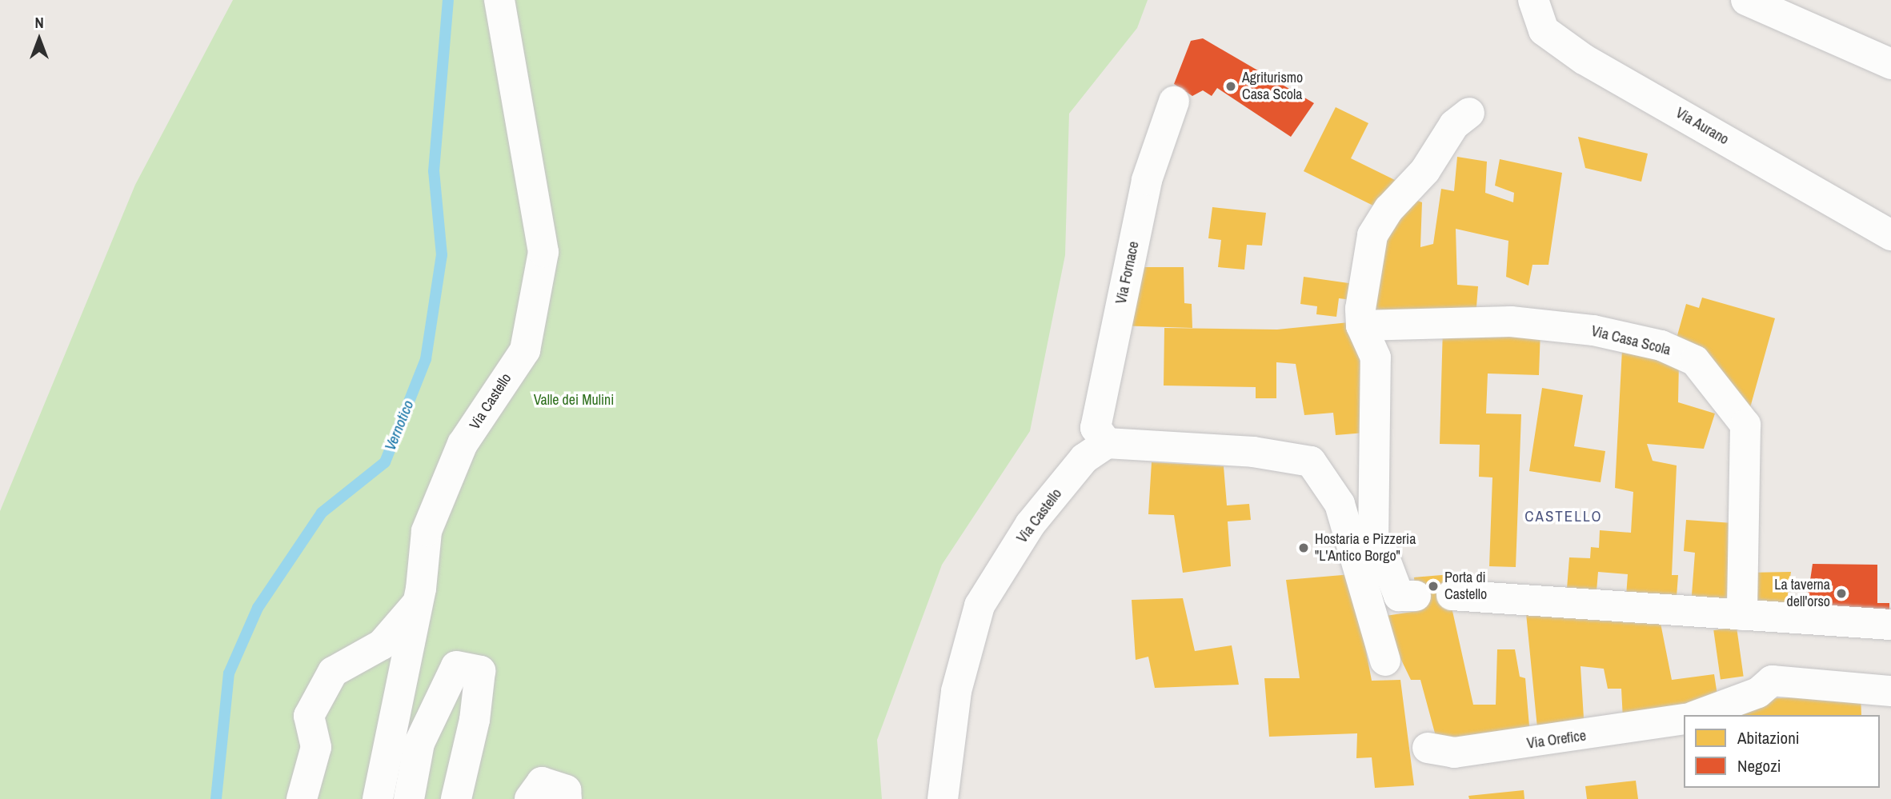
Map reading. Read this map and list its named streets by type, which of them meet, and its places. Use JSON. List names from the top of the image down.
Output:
{
  "streets": {
    "street": [
      "Via Aurano",
      "Via Fornace",
      "Via Casa Scola",
      "Via Castello",
      "Via Orefice"
    ]
  },
  "crossings": [
    ["Via Fornace", "Via Castello"]
  ],
  "districts": ["CASTELLO"],
  "water": ["Vernotico"],
  "parks": ["Valle dei Mulini"],
  "places": [
    "Agriturismo Casa Scola",
    "Hostaria e Pizzeria \"L'Antico Borgo\"",
    "Porta di Castello",
    "La taverna dell'orso"
  ],
  "legend": ["Abitazioni", "Negozi"],
  "north": "top"
}
